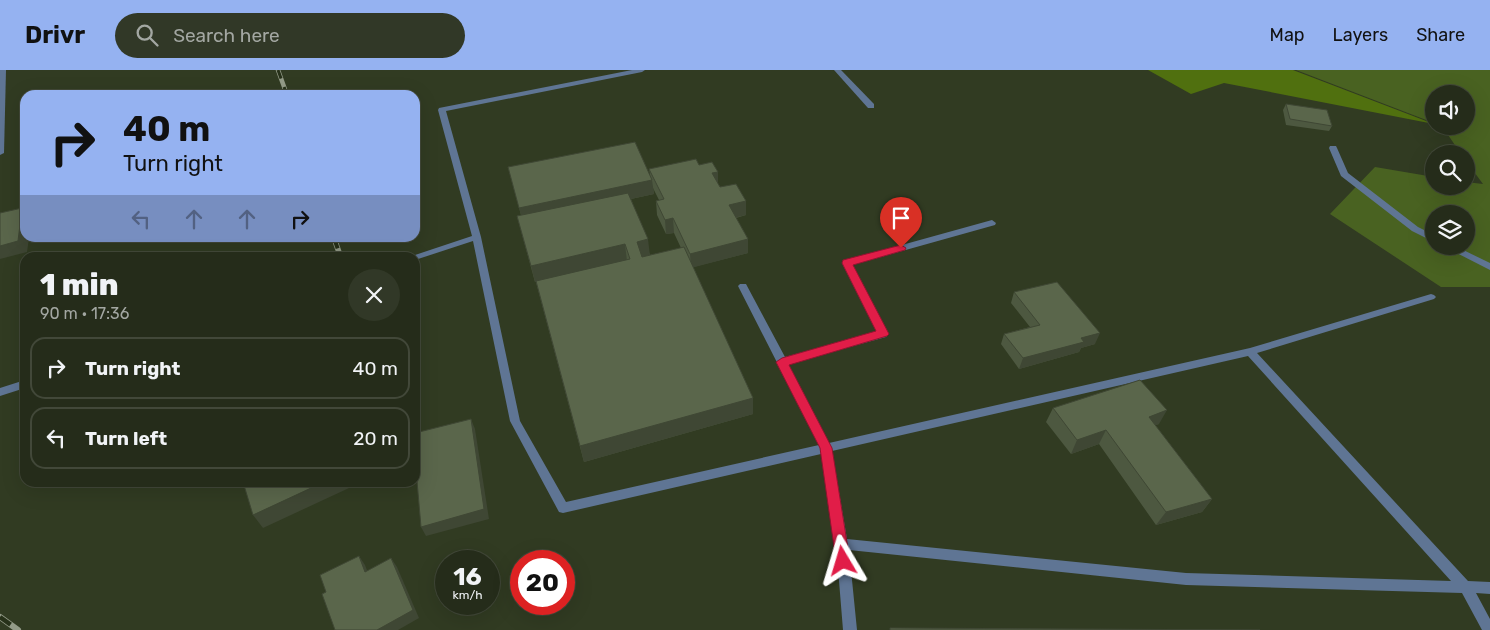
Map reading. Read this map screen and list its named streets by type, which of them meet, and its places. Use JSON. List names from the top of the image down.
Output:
{
  "page": {
    "header": "Drivr",
    "search": "Search here",
    "nav": ["Map", "Layers", "Share"],
    "turn": ["40 m", "Turn right"],
    "heading": ["1 min", "90 m · 17:36"],
    "list": [
      {
        "name": "Turn right",
        "value": "40 m"
      },
      {
        "name": "Turn left",
        "value": "20 m"
      }
    ],
    "speed": "16 km/h",
    "limit": "20"
  }
}
